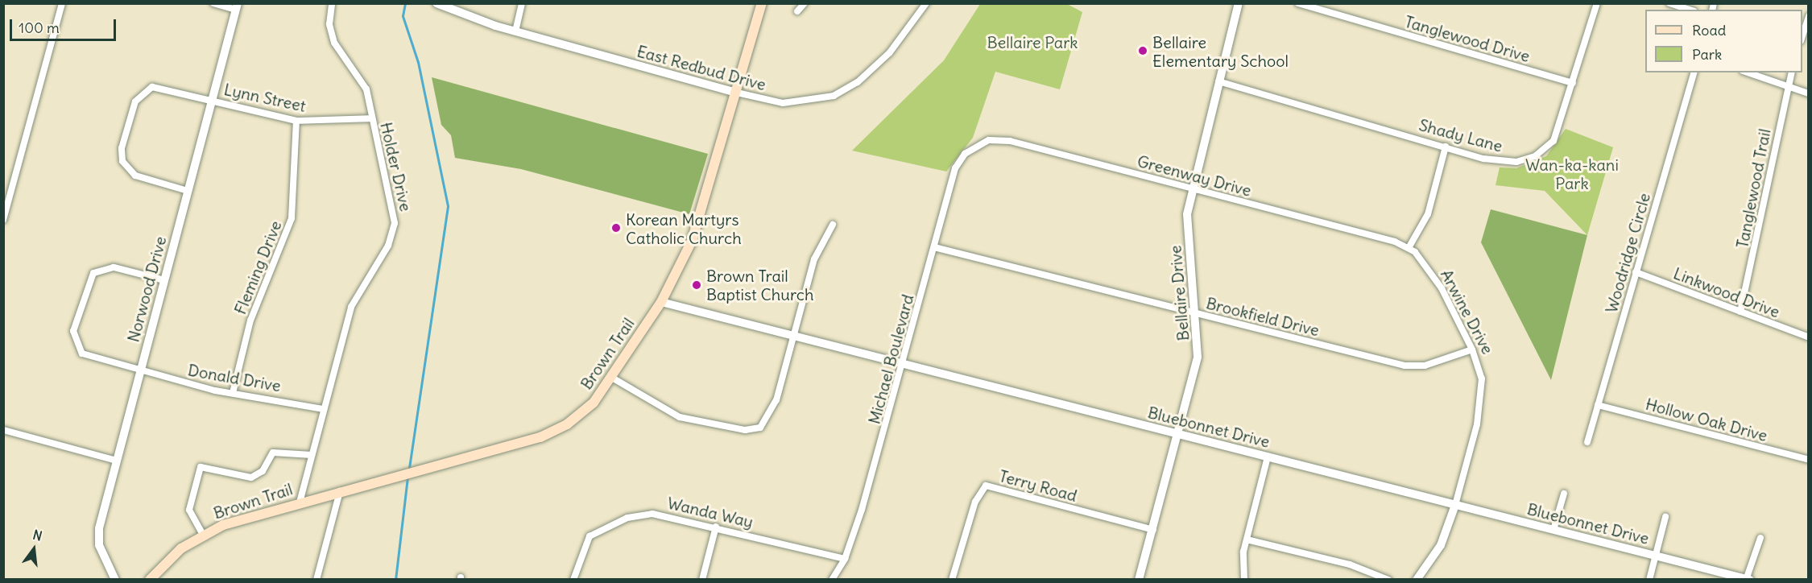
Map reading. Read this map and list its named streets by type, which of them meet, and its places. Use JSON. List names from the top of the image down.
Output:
{
  "streets": {
    "main road": ["Brown Trail"],
    "street": [
      "Tanglewood Drive",
      "East Redbud Drive",
      "Lynn Street",
      "Shady Lane",
      "Holder Drive",
      "Greenway Drive",
      "Tanglewood Trail",
      "Woodridge Circle",
      "Fleming Drive",
      "Norwood Drive",
      "Linkwood Drive",
      "Bellaire Drive",
      "Arwine Drive",
      "Brookfield Drive",
      "Michael Boulevard",
      "Donald Drive",
      "Hollow Oak Drive",
      "Bluebonnet Drive",
      "Terry Road",
      "Wanda Way"
    ]
  },
  "crossings": [
    ["Tanglewood Drive", "Shady Lane"],
    ["East Redbud Drive", "Brown Trail"],
    ["Lynn Street", "Holder Drive"],
    ["Lynn Street", "Fleming Drive"],
    ["Lynn Street", "Norwood Drive"],
    ["Shady Lane", "Bellaire Drive"],
    ["Holder Drive", "Brown Trail"],
    ["Holder Drive", "Donald Drive"],
    ["Greenway Drive", "Bellaire Drive"],
    ["Greenway Drive", "Arwine Drive"],
    ["Greenway Drive", "Michael Boulevard"],
    ["Tanglewood Trail", "Linkwood Drive"],
    ["Woodridge Circle", "Linkwood Drive"],
    ["Woodridge Circle", "Hollow Oak Drive"],
    ["Fleming Drive", "Donald Drive"],
    ["Norwood Drive", "Donald Drive"],
    ["Bellaire Drive", "Brookfield Drive"],
    ["Bellaire Drive", "Bluebonnet Drive"],
    ["Bellaire Drive", "Terry Road"],
    ["Arwine Drive", "Brookfield Drive"],
    ["Arwine Drive", "Bluebonnet Drive"],
    ["Brookfield Drive", "Michael Boulevard"],
    ["Brown Trail", "Bluebonnet Drive"],
    ["Michael Boulevard", "Bluebonnet Drive"],
    ["Michael Boulevard", "Wanda Way"]
  ],
  "parks": ["Bellaire Park", "Wan-ka-kani Park"],
  "places": ["Bellaire Elementary School", "Korean Martyrs Catholic Church", "Brown Trail Baptist Church"],
  "legend": ["Road", "Park"],
  "scale_bar": "100 m",
  "north": "top"
}
